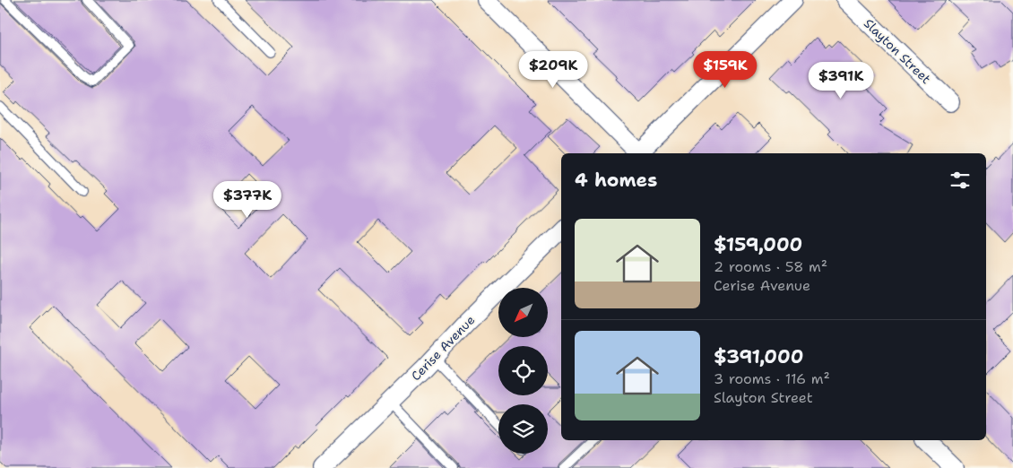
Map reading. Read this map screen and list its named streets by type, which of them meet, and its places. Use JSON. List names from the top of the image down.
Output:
{
  "streets": {
    "street": ["Slayton Street", "Cerise Avenue"]
  },
  "north": "bottom left",
  "page": {
    "price": [
      "$209K",
      "$159K",
      "$391K",
      "$377K"
    ],
    "heading": "4 homes",
    "list": [
      {
        "name": "$159,000",
        "note": "2 rooms · 58 m² · Cerise Avenue"
      },
      {
        "name": "$391,000",
        "note": "3 rooms · 116 m² · Slayton Street"
      }
    ]
  }
}
